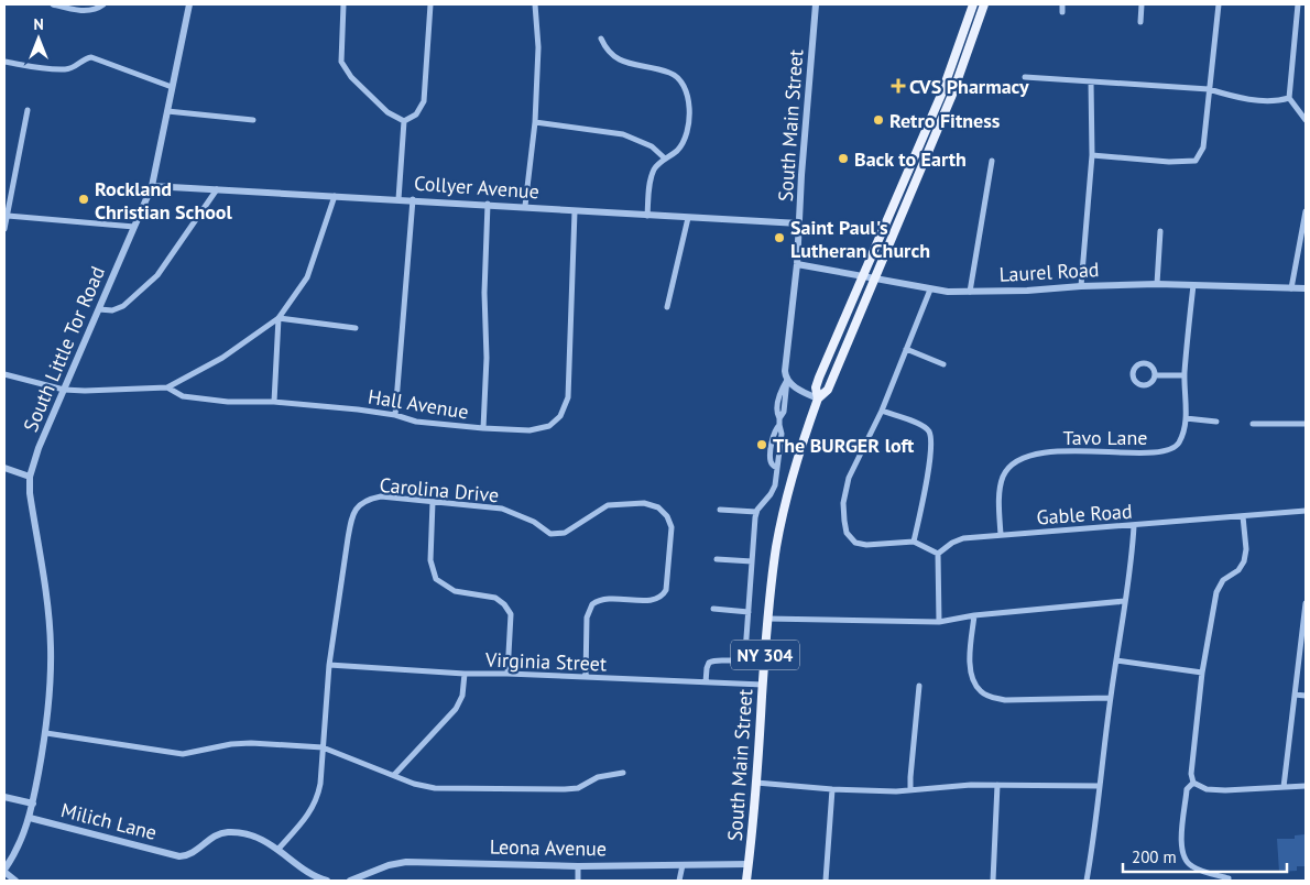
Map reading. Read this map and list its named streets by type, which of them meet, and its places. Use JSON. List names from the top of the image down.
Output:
{
  "streets": {
    "main road": ["South Main Street", "NY 304"],
    "street": [
      "Collyer Avenue",
      "Laurel Road",
      "South Little Tor Road",
      "Hall Avenue",
      "Tavo Lane",
      "Carolina Drive",
      "Gable Road",
      "Virginia Street",
      "Milich Lane",
      "Leona Avenue"
    ]
  },
  "crossings": [
    ["South Main Street", "Collyer Avenue"],
    ["South Main Street", "Laurel Road"],
    ["South Main Street", "NY 304"],
    ["South Main Street", "Virginia Street"],
    ["South Main Street", "Leona Avenue"],
    ["Collyer Avenue", "South Little Tor Road"],
    ["Collyer Avenue", "Hall Avenue"],
    ["Laurel Road", "Tavo Lane"],
    ["Laurel Road", "NY 304"],
    ["South Little Tor Road", "Hall Avenue"],
    ["South Little Tor Road", "Milich Lane"],
    ["Tavo Lane", "Gable Road"],
    ["Carolina Drive", "Virginia Street"],
    ["Carolina Drive", "Milich Lane"]
  ],
  "places": {
    "health": ["CVS Pharmacy"],
    "other": [
      "Retro Fitness",
      "Back to Earth",
      "Rockland Christian School",
      "Saint Paul's Lutheran Church",
      "The BURGER loft"
    ]
  },
  "scale_bar": "200 m",
  "north": "top"
}
